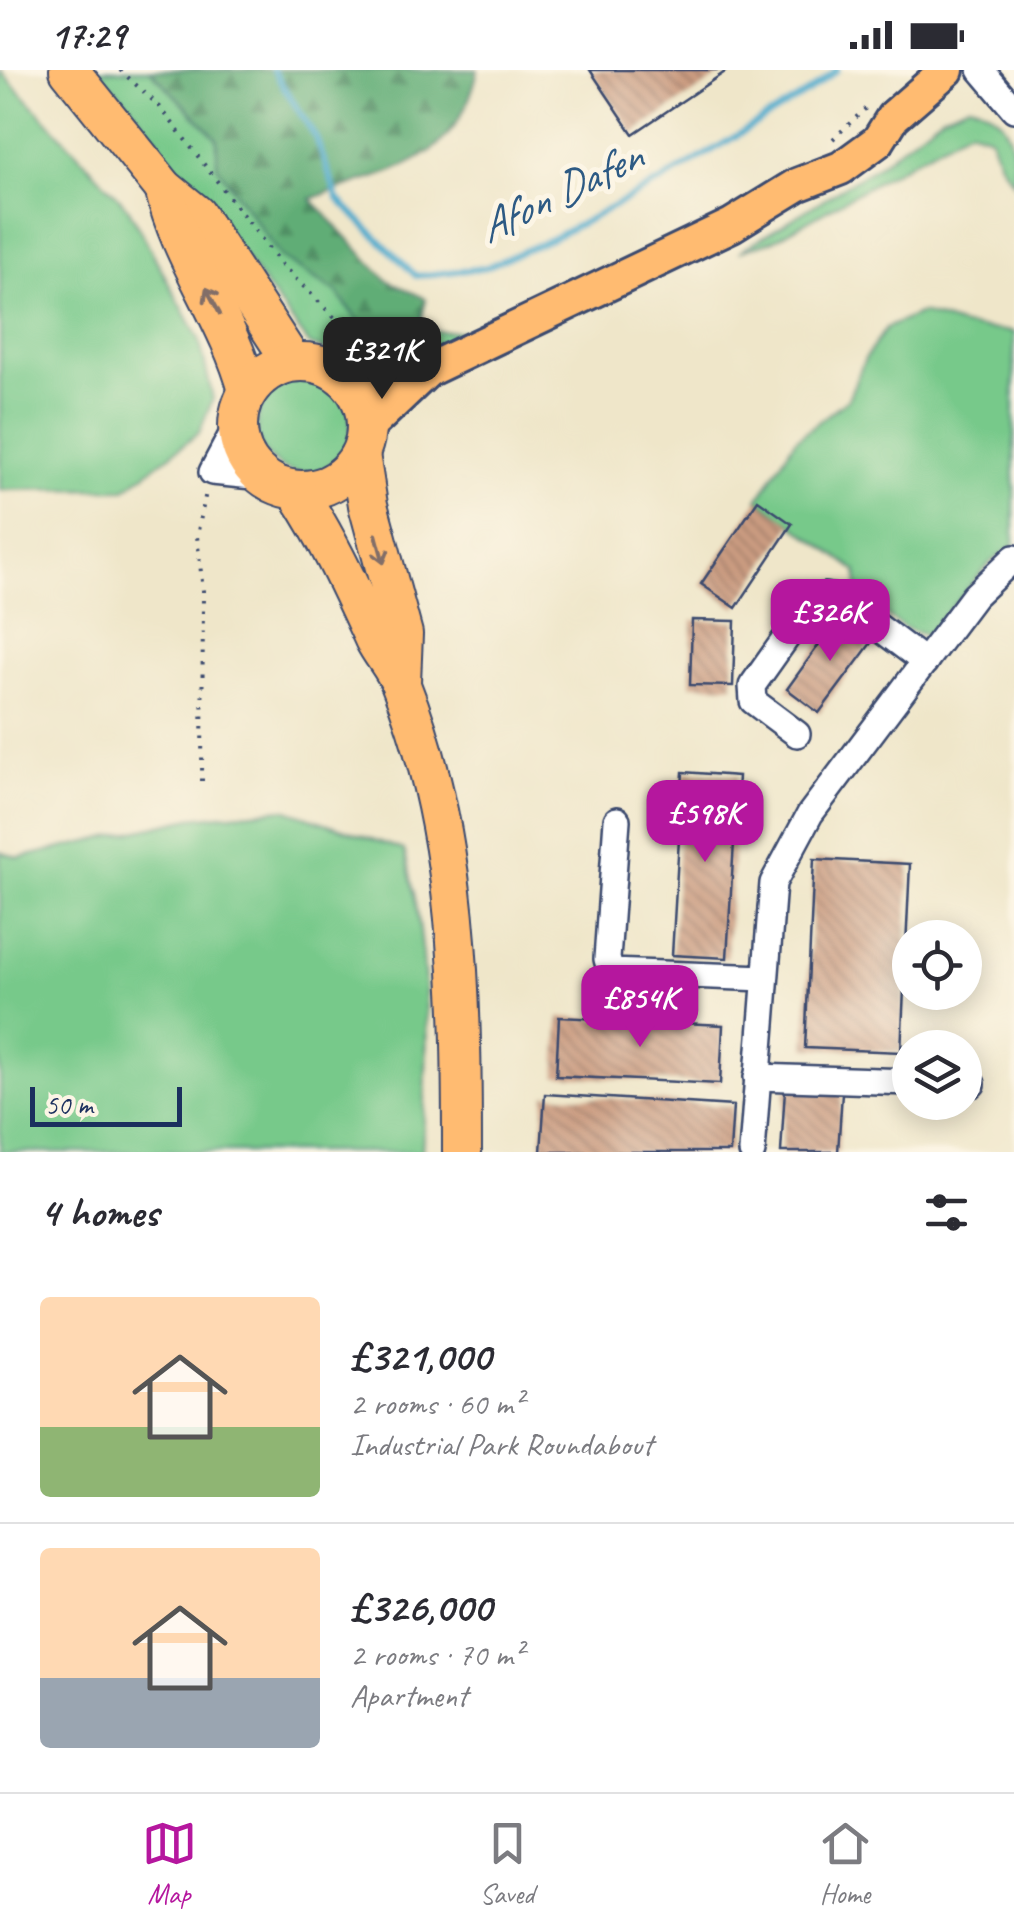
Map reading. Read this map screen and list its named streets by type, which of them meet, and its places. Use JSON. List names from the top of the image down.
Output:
{
  "water": ["Afon Dafen"],
  "scale_bar": "50 m",
  "page": {
    "status": "17:29",
    "price": [
      "£321K",
      "£326K",
      "£598K",
      "£854K"
    ],
    "scale": "50 m",
    "heading": "4 homes",
    "list": [
      {
        "name": "£321,000",
        "note": "2 rooms · 60 m² · Industrial Park Roundabout"
      },
      {
        "name": "£326,000",
        "note": "2 rooms · 70 m² · Apartment"
      }
    ],
    "tabs": ["Map", "Saved", "Home"]
  }
}
